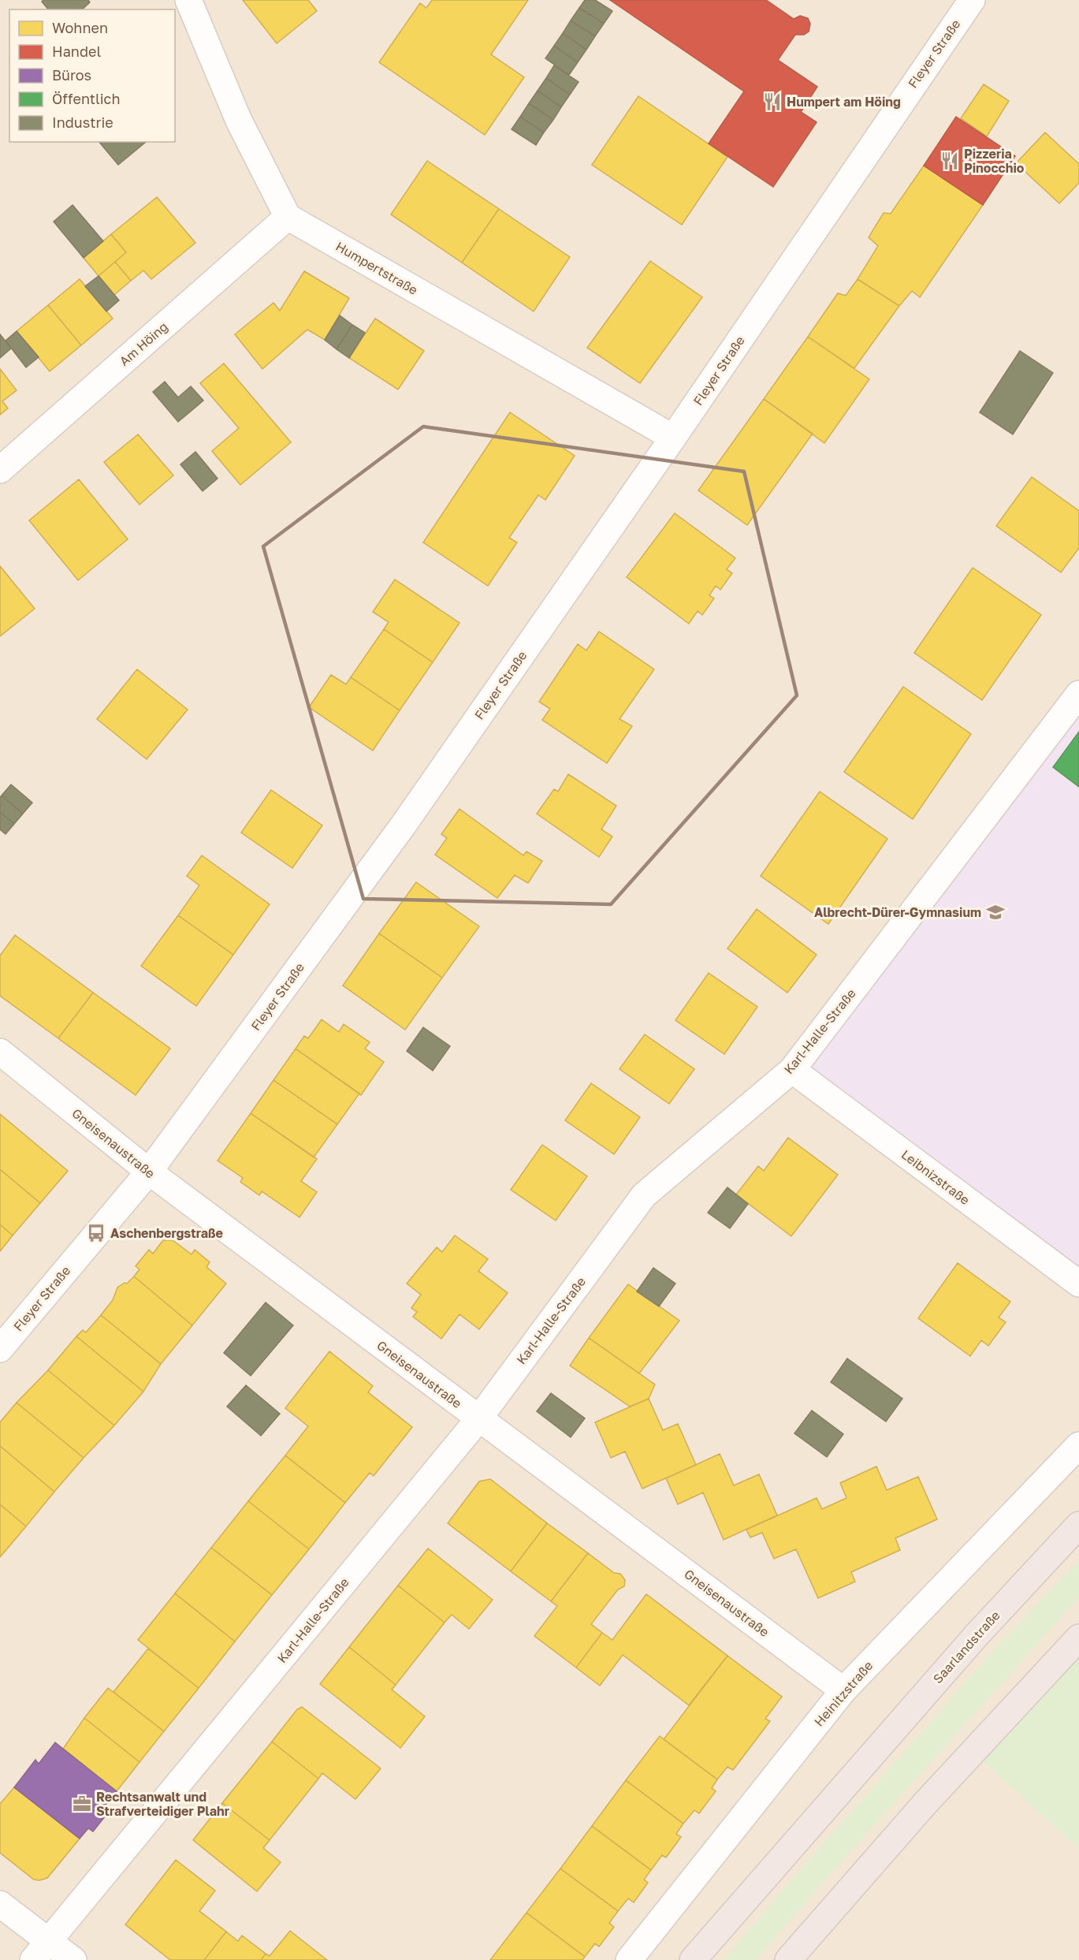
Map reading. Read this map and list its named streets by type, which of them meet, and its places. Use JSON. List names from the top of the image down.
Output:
{
  "streets": {
    "highway": ["Saarlandstraße"],
    "street": [
      "Fleyer Straße",
      "Humpertstraße",
      "Am Höing",
      "Karl-Halle-Straße",
      "Gneisenaustraße",
      "Leibnizstraße",
      "Heinitzstraße"
    ]
  },
  "crossings": [
    ["Fleyer Straße", "Humpertstraße"],
    ["Fleyer Straße", "Gneisenaustraße"],
    ["Humpertstraße", "Am Höing"],
    ["Karl-Halle-Straße", "Gneisenaustraße"],
    ["Karl-Halle-Straße", "Leibnizstraße"],
    ["Gneisenaustraße", "Heinitzstraße"]
  ],
  "places": {
    "restaurant": ["Humpert am Höing", "Pizzeria Pinocchio"],
    "school or university": ["Albrecht-Dürer-Gymnasium"],
    "bus stop": ["Aschenbergstraße"],
    "office": ["Rechtsanwalt und Strafverteidiger Plahr"]
  },
  "legend": [
    "Wohnen",
    "Handel",
    "Büros",
    "Öffentlich",
    "Industrie"
  ]
}
